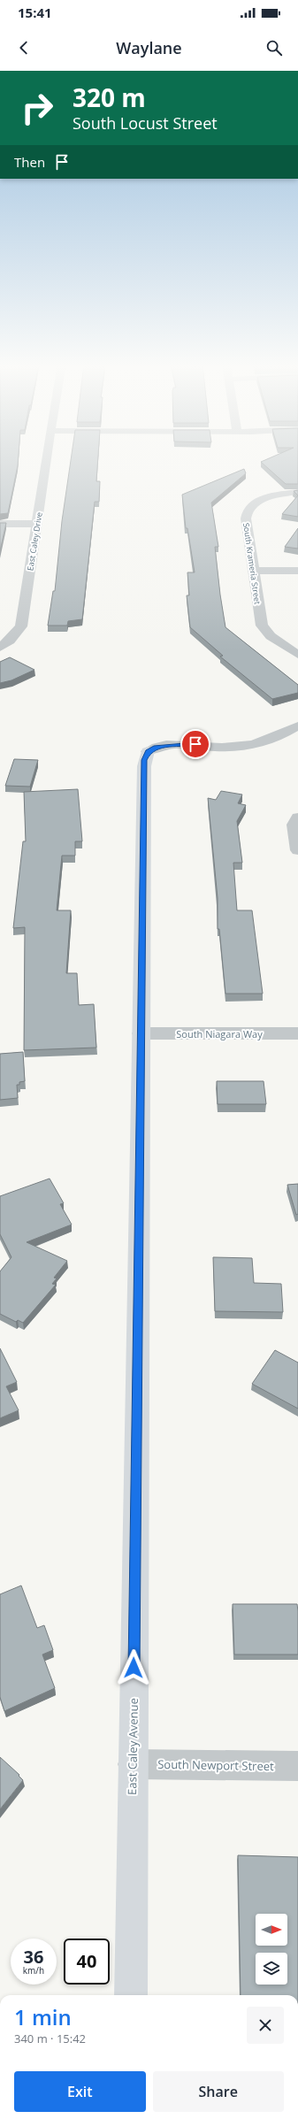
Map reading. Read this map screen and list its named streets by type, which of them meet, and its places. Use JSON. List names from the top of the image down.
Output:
{
  "streets": {
    "street": [
      "East Caley Drive",
      "South Krameria Street",
      "South Niagara Way",
      "East Caley Avenue",
      "South Newport Street"
    ]
  },
  "crossings": [
    ["South Niagara Way", "East Caley Avenue"],
    ["East Caley Avenue", "South Newport Street"]
  ],
  "north": "right",
  "page": {
    "status": "15:41",
    "header": "Waylane",
    "turn": ["320 m", "South Locust Street"],
    "then": "Then",
    "speed": "36 km/h",
    "limit": "40",
    "heading": ["1 min", "340 m · 15:42"],
    "buttons": ["Exit", "Share"]
  }
}
